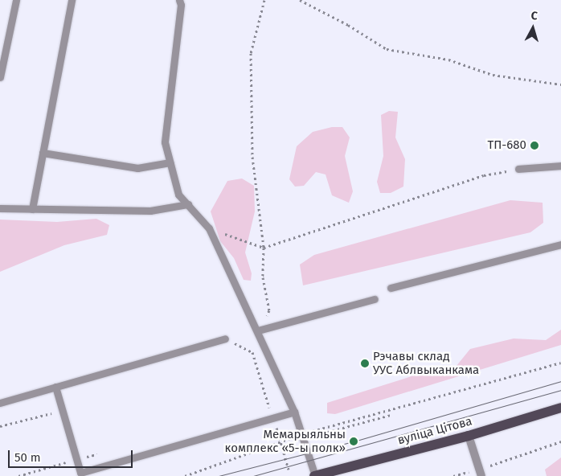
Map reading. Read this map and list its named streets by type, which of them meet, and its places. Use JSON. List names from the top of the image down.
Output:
{
  "streets": {
    "main road": ["вуліца Цітова"]
  },
  "places": ["ТП-680", "Рэчавы склад УУС Аблвыканкама", "Мемарыяльны комплекс «5-ы полк»"],
  "scale_bar": "50 m",
  "north": "top"
}
